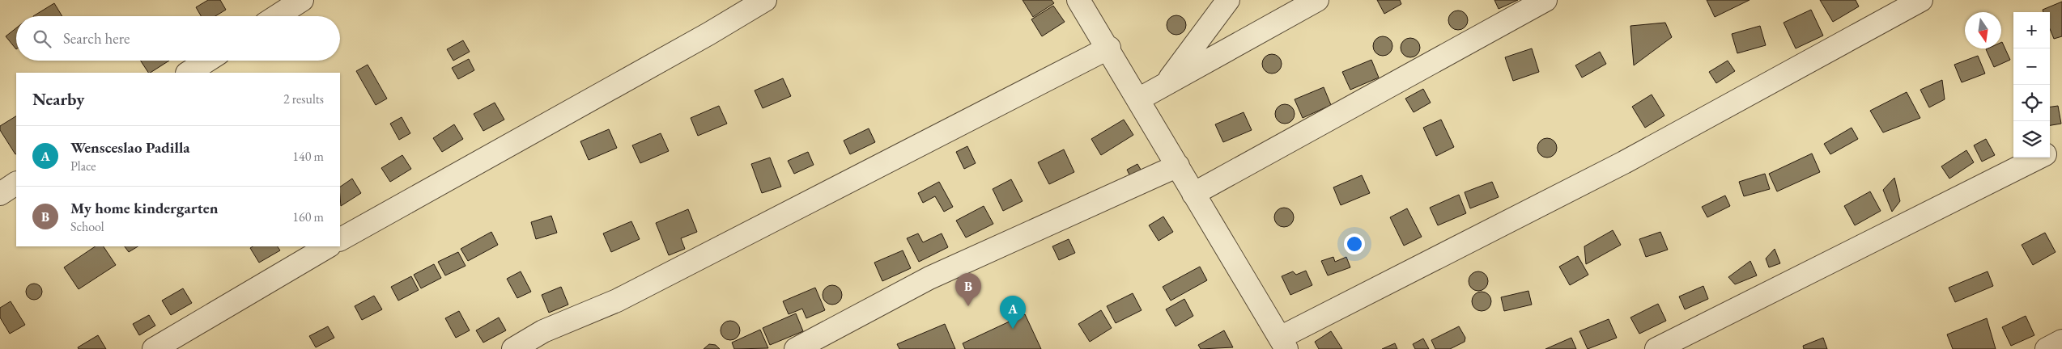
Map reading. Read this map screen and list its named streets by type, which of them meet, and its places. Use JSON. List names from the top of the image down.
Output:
{
  "north": "bottom",
  "page": {
    "map_buttons": ["+", "−"],
    "search": "Search here",
    "heading": ["Nearby", "2 results"],
    "list": [
      {
        "mark": "A",
        "name": "Wensceslao Padilla",
        "note": "Place",
        "value": "140 m"
      },
      {
        "mark": "B",
        "name": "My home kindergarten",
        "note": "School",
        "value": "160 m"
      }
    ],
    "pins": ["B", "A"]
  }
}
